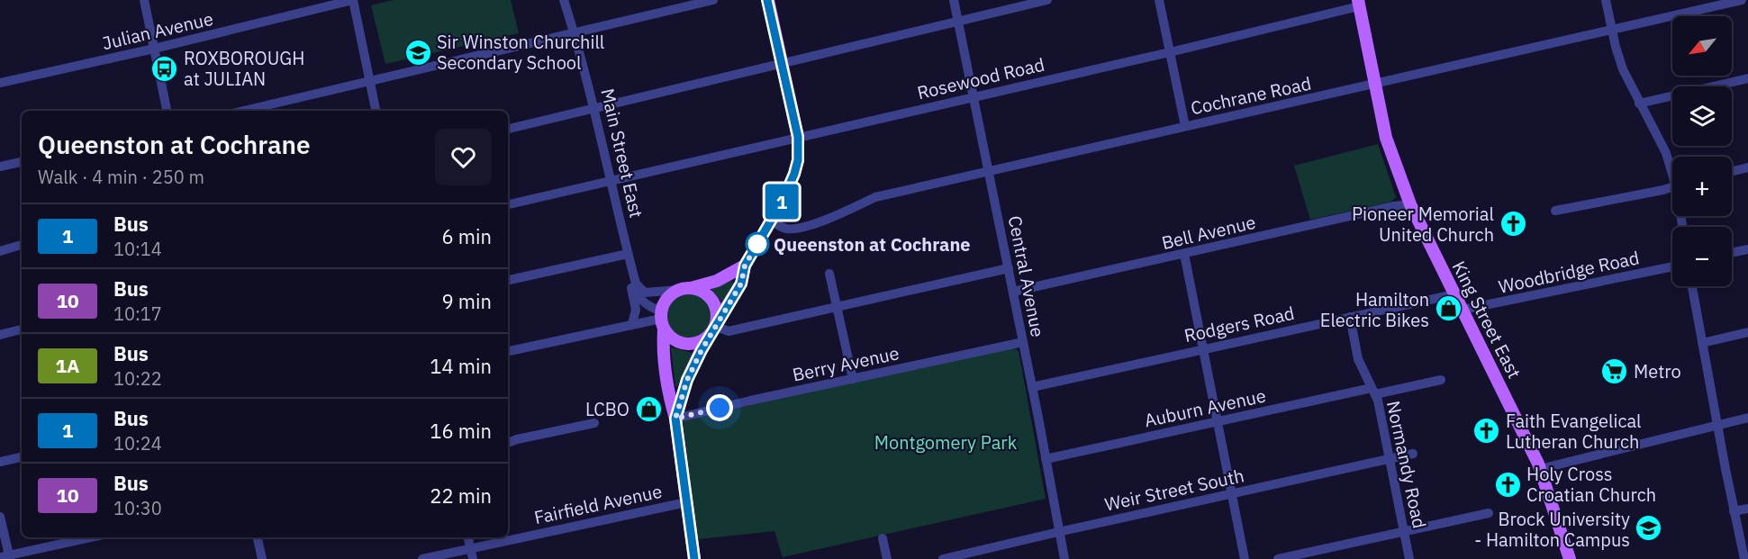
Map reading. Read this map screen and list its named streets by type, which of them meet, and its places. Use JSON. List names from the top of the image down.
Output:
{
  "streets": {
    "main road": ["King Street East"],
    "street": [
      "Julian Avenue",
      "Rosewood Road",
      "Cochrane Road",
      "Main Street East",
      "Bell Avenue",
      "Woodbridge Road",
      "Central Avenue",
      "Rodgers Road",
      "Berry Avenue",
      "Auburn Avenue",
      "Normandy Road",
      "Weir Street South",
      "Fairfield Avenue"
    ]
  },
  "crossings": [
    ["Rosewood Road", "Main Street East"],
    ["Rosewood Road", "Central Avenue"],
    ["Rosewood Road", "King Street East"],
    ["Cochrane Road", "Central Avenue"],
    ["Cochrane Road", "King Street East"],
    ["Bell Avenue", "Central Avenue"],
    ["Bell Avenue", "King Street East"],
    ["Woodbridge Road", "King Street East"],
    ["Central Avenue", "Rodgers Road"],
    ["Central Avenue", "Berry Avenue"],
    ["Central Avenue", "Auburn Avenue"],
    ["Central Avenue", "Weir Street South"],
    ["King Street East", "Rodgers Road"],
    ["Rodgers Road", "Normandy Road"],
    ["Auburn Avenue", "Normandy Road"],
    ["Normandy Road", "Weir Street South"]
  ],
  "parks": ["Montgomery Park"],
  "places": {
    "school or university": ["Sir Winston Churchill Secondary School", "Brock University - Hamilton Campus"],
    "bus stop": ["ROXBOROUGH at JULIAN"],
    "church": ["Pioneer Memorial United Church", "Faith Evangelical Lutheran Church", "Holy Cross Croatian Church"],
    "other": ["Queenston at Cochrane"],
    "shop": ["Hamilton Electric Bikes", "LCBO"],
    "supermarket": ["Metro"]
  },
  "lines": ["bus line 1"],
  "north": "bottom left",
  "page": {
    "on_map": "1",
    "map_buttons": ["+", "−"],
    "heading": ["Queenston at Cochrane", "Walk · 4 min · 250 m"],
    "list": [
      {
        "mark": "1",
        "name": "Bus",
        "note": "10:14",
        "value": "6 min"
      },
      {
        "mark": "10",
        "name": "Bus",
        "note": "10:17",
        "value": "9 min"
      },
      {
        "mark": "1A",
        "name": "Bus",
        "note": "10:22",
        "value": "14 min"
      },
      {
        "mark": "1",
        "name": "Bus",
        "note": "10:24",
        "value": "16 min"
      },
      {
        "mark": "10",
        "name": "Bus",
        "note": "10:30",
        "value": "22 min"
      }
    ]
  }
}
